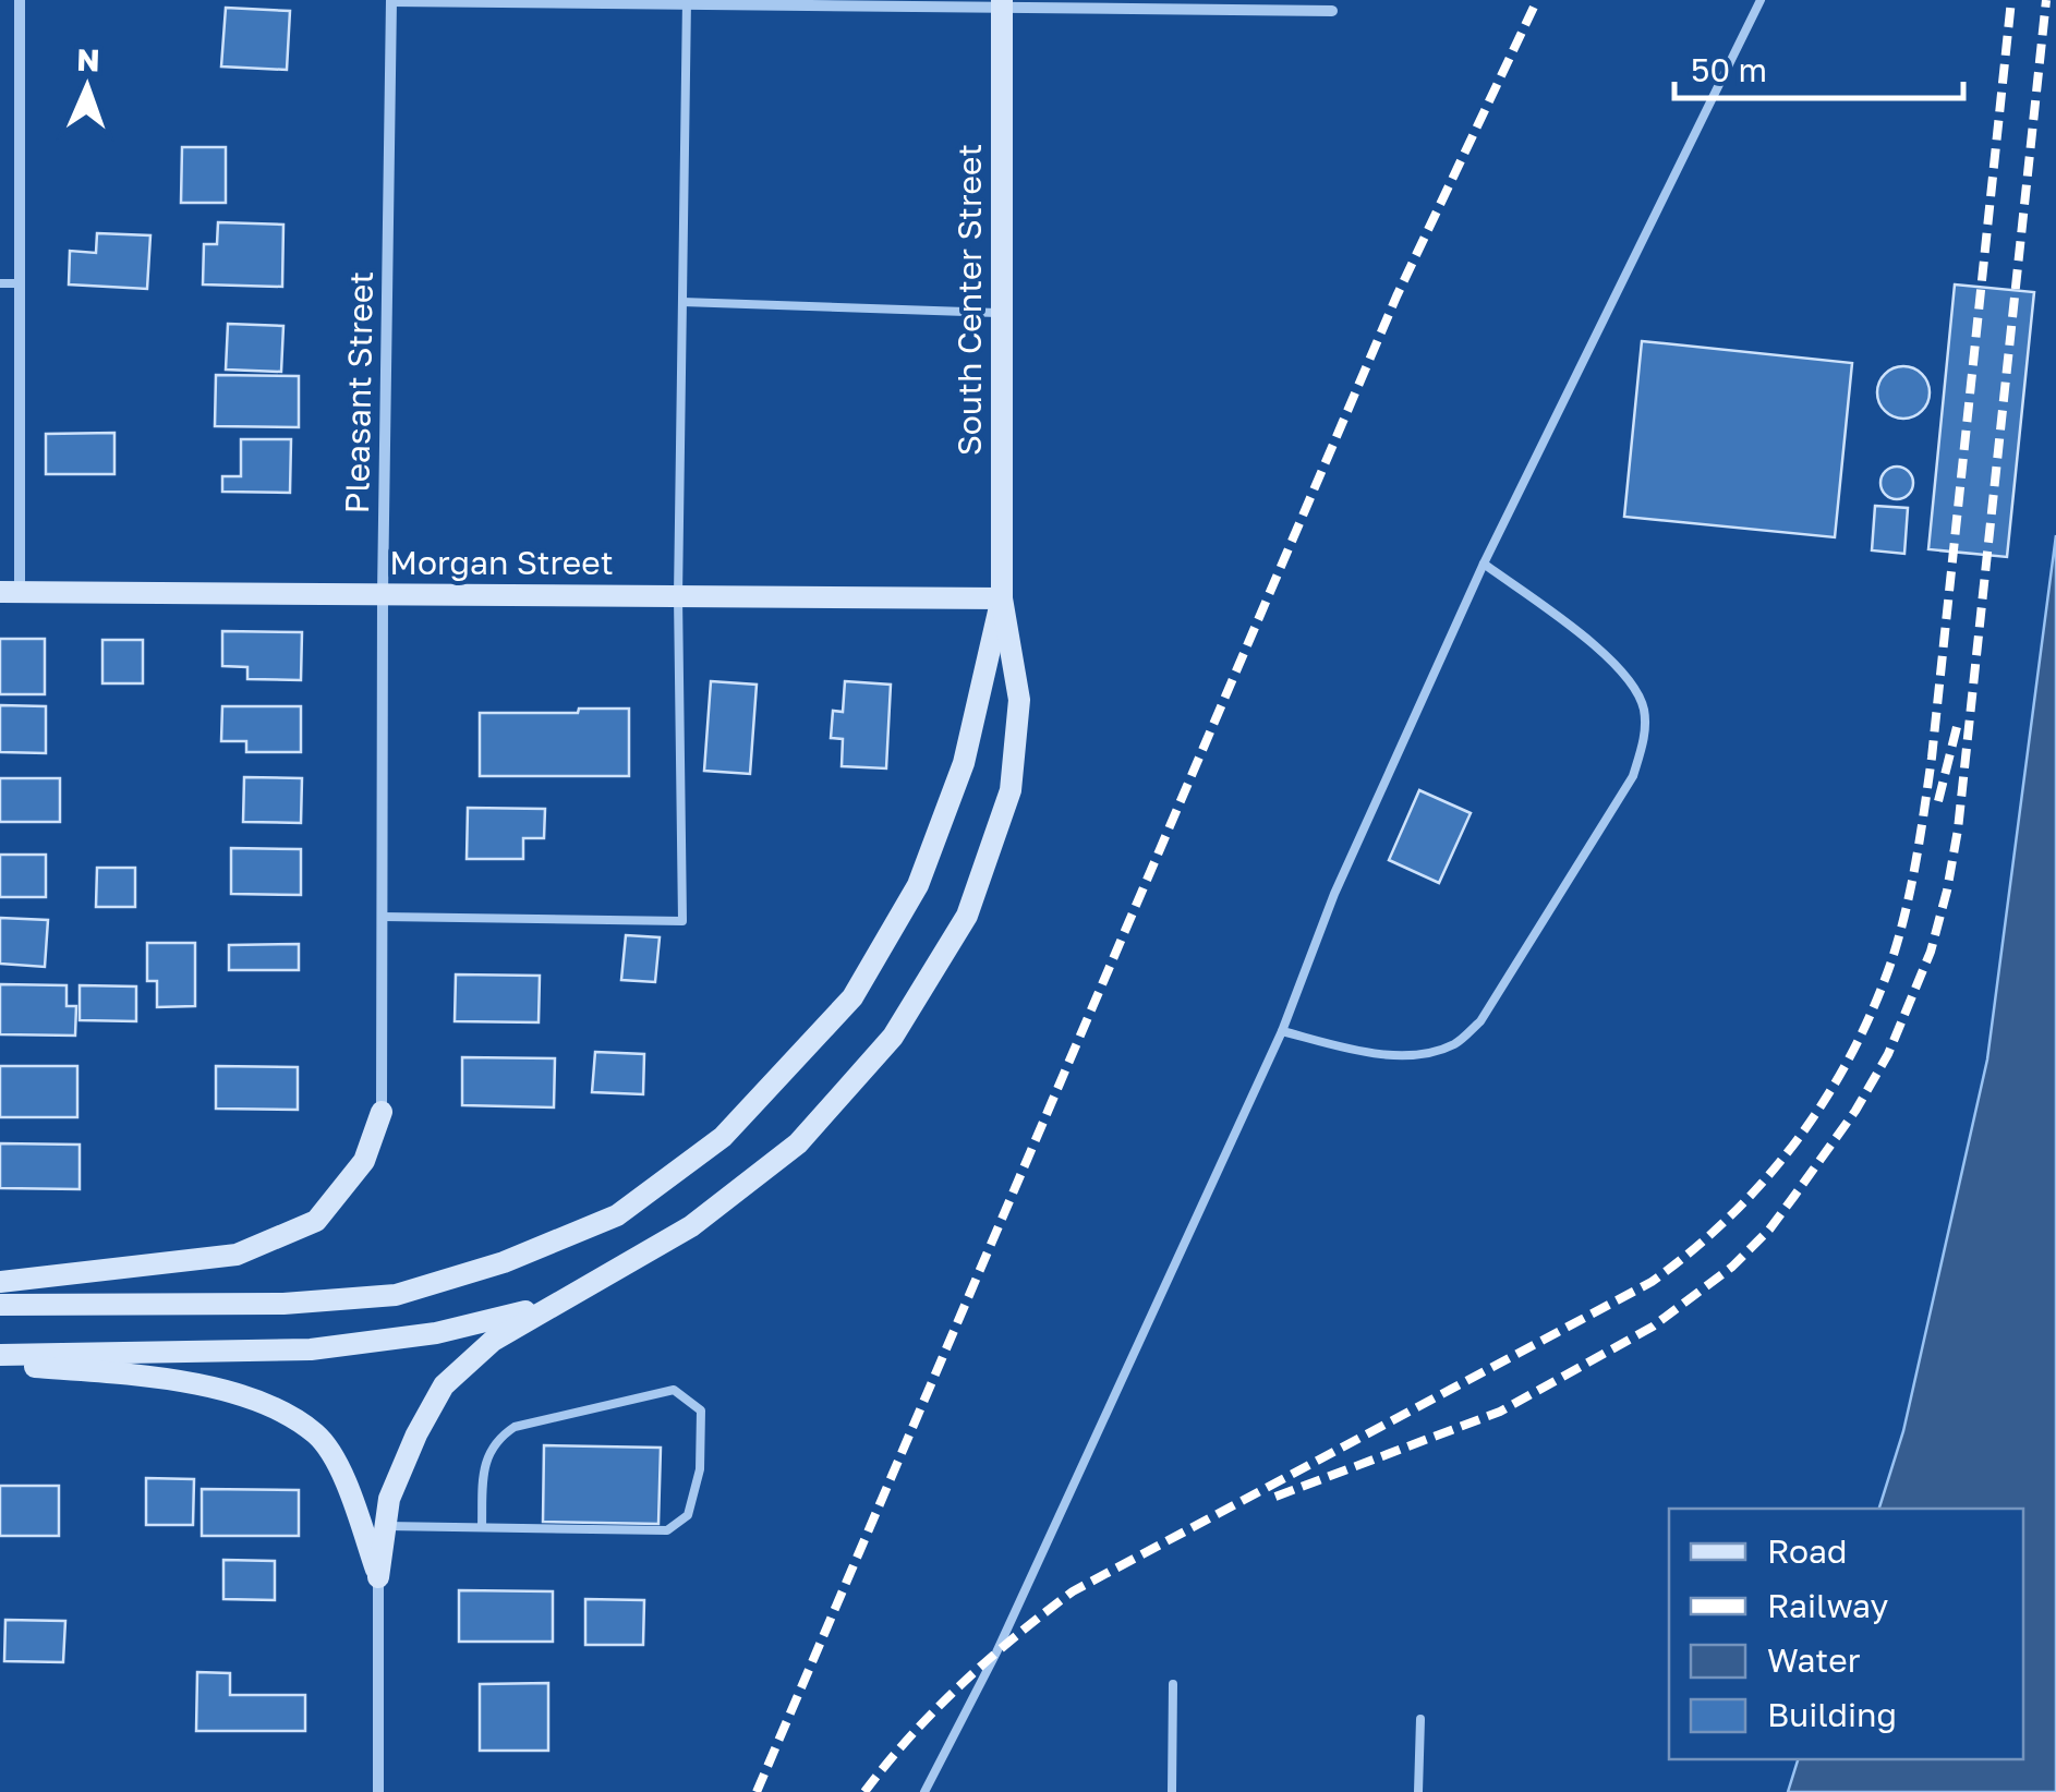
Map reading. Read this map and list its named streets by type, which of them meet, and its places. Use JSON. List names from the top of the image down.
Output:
{
  "streets": {
    "street": ["South Center Street", "Pleasant Street", "Morgan Street"]
  },
  "crossings": [
    ["South Center Street", "Morgan Street"],
    ["Pleasant Street", "Morgan Street"]
  ],
  "legend": [
    "Road",
    "Railway",
    "Water",
    "Building"
  ],
  "scale_bar": "50 m",
  "north": "top"
}
